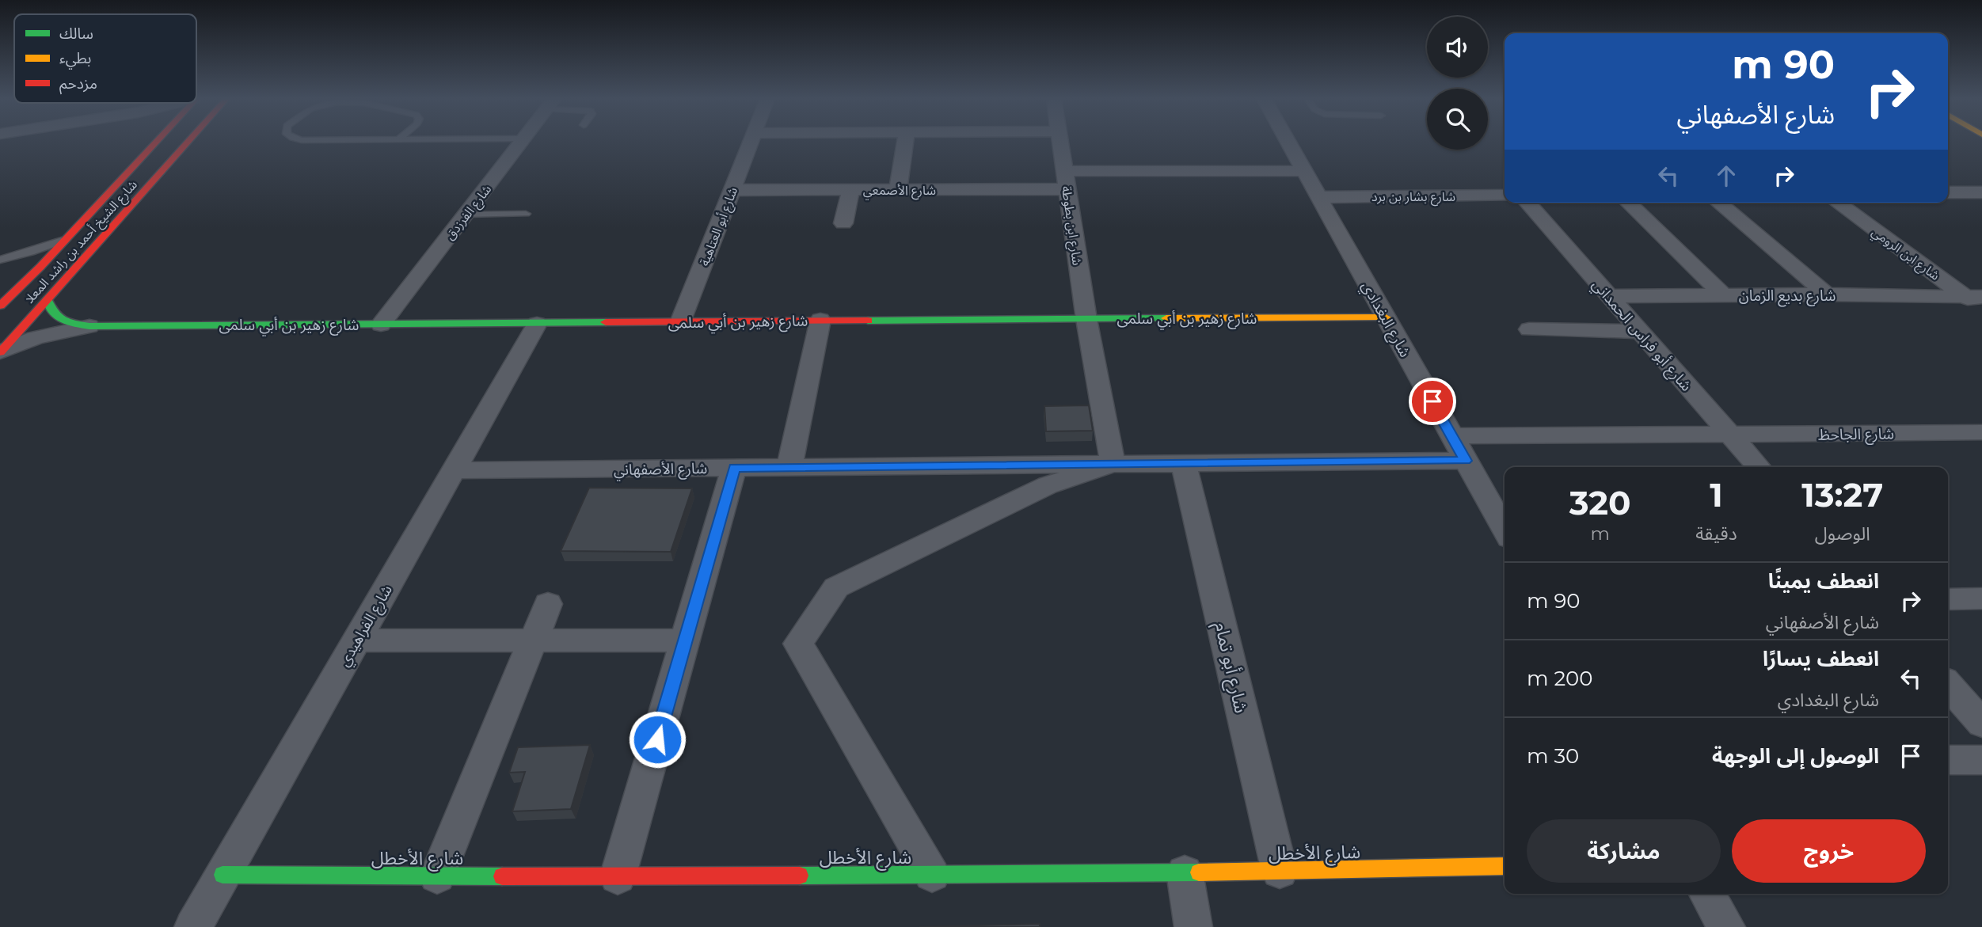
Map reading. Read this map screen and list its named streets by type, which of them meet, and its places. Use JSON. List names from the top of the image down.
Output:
{
  "streets": {
    "street": [
      "شارع الأصمعي",
      "شارع بشار بن برد",
      "شارع الفرزدق",
      "شارع ابن بطوطة",
      "شارع أبو العتاهية",
      "شارع الشيخ أحمد بن راشد المعلا",
      "شارع ابن الرومي",
      "شارع بديع الزمان",
      "شارع زهير بن أبي سلمى",
      "شارع البغدادي",
      "شارع أبو فراس الحمداني",
      "شارع الجاحظ",
      "شارع الأصفهاني",
      "شارع الفراهيدي",
      "شارع أبو تمام",
      "شارع الأخطل"
    ]
  },
  "crossings": [
    ["شارع الأصمعي", "شارع ابن بطوطة"],
    ["شارع الأصمعي", "شارع أبو العتاهية"],
    ["شارع بشار بن برد", "شارع البغدادي"],
    ["شارع الفرزدق", "شارع زهير بن أبي سلمى"],
    ["شارع ابن بطوطة", "شارع زهير بن أبي سلمى"],
    ["شارع ابن بطوطة", "شارع الأصفهاني"],
    ["شارع أبو العتاهية", "شارع زهير بن أبي سلمى"],
    ["شارع الشيخ أحمد بن راشد المعلا", "شارع زهير بن أبي سلمى"],
    ["شارع ابن الرومي", "شارع بديع الزمان"],
    ["شارع بديع الزمان", "شارع أبو فراس الحمداني"],
    ["شارع زهير بن أبي سلمى", "شارع البغدادي"],
    ["شارع زهير بن أبي سلمى", "شارع الفراهيدي"],
    ["شارع البغدادي", "شارع الجاحظ"],
    ["شارع البغدادي", "شارع الأصفهاني"],
    ["شارع أبو فراس الحمداني", "شارع الجاحظ"],
    ["شارع الأصفهاني", "شارع الفراهيدي"],
    ["شارع الأصفهاني", "شارع أبو تمام"],
    ["شارع الفراهيدي", "شارع الأخطل"],
    ["شارع أبو تمام", "شارع الأخطل"]
  ],
  "legend": ["سالك", "بطيء", "مزدحم"],
  "page": {
    "turn": ["90 m", "شارع الأصفهاني"],
    "eta": [
      "13:27",
      "الوصول",
      "1",
      "دقيقة",
      "320",
      "m"
    ],
    "list": [
      {
        "name": "انعطف يمينًا",
        "note": "شارع الأصفهاني",
        "value": "90 m"
      },
      {
        "name": "انعطف يسارًا",
        "note": "شارع البغدادي",
        "value": "200 m"
      },
      {
        "name": "الوصول إلى الوجهة",
        "value": "30 m"
      }
    ],
    "buttons": ["خروج", "مشاركة"]
  }
}
